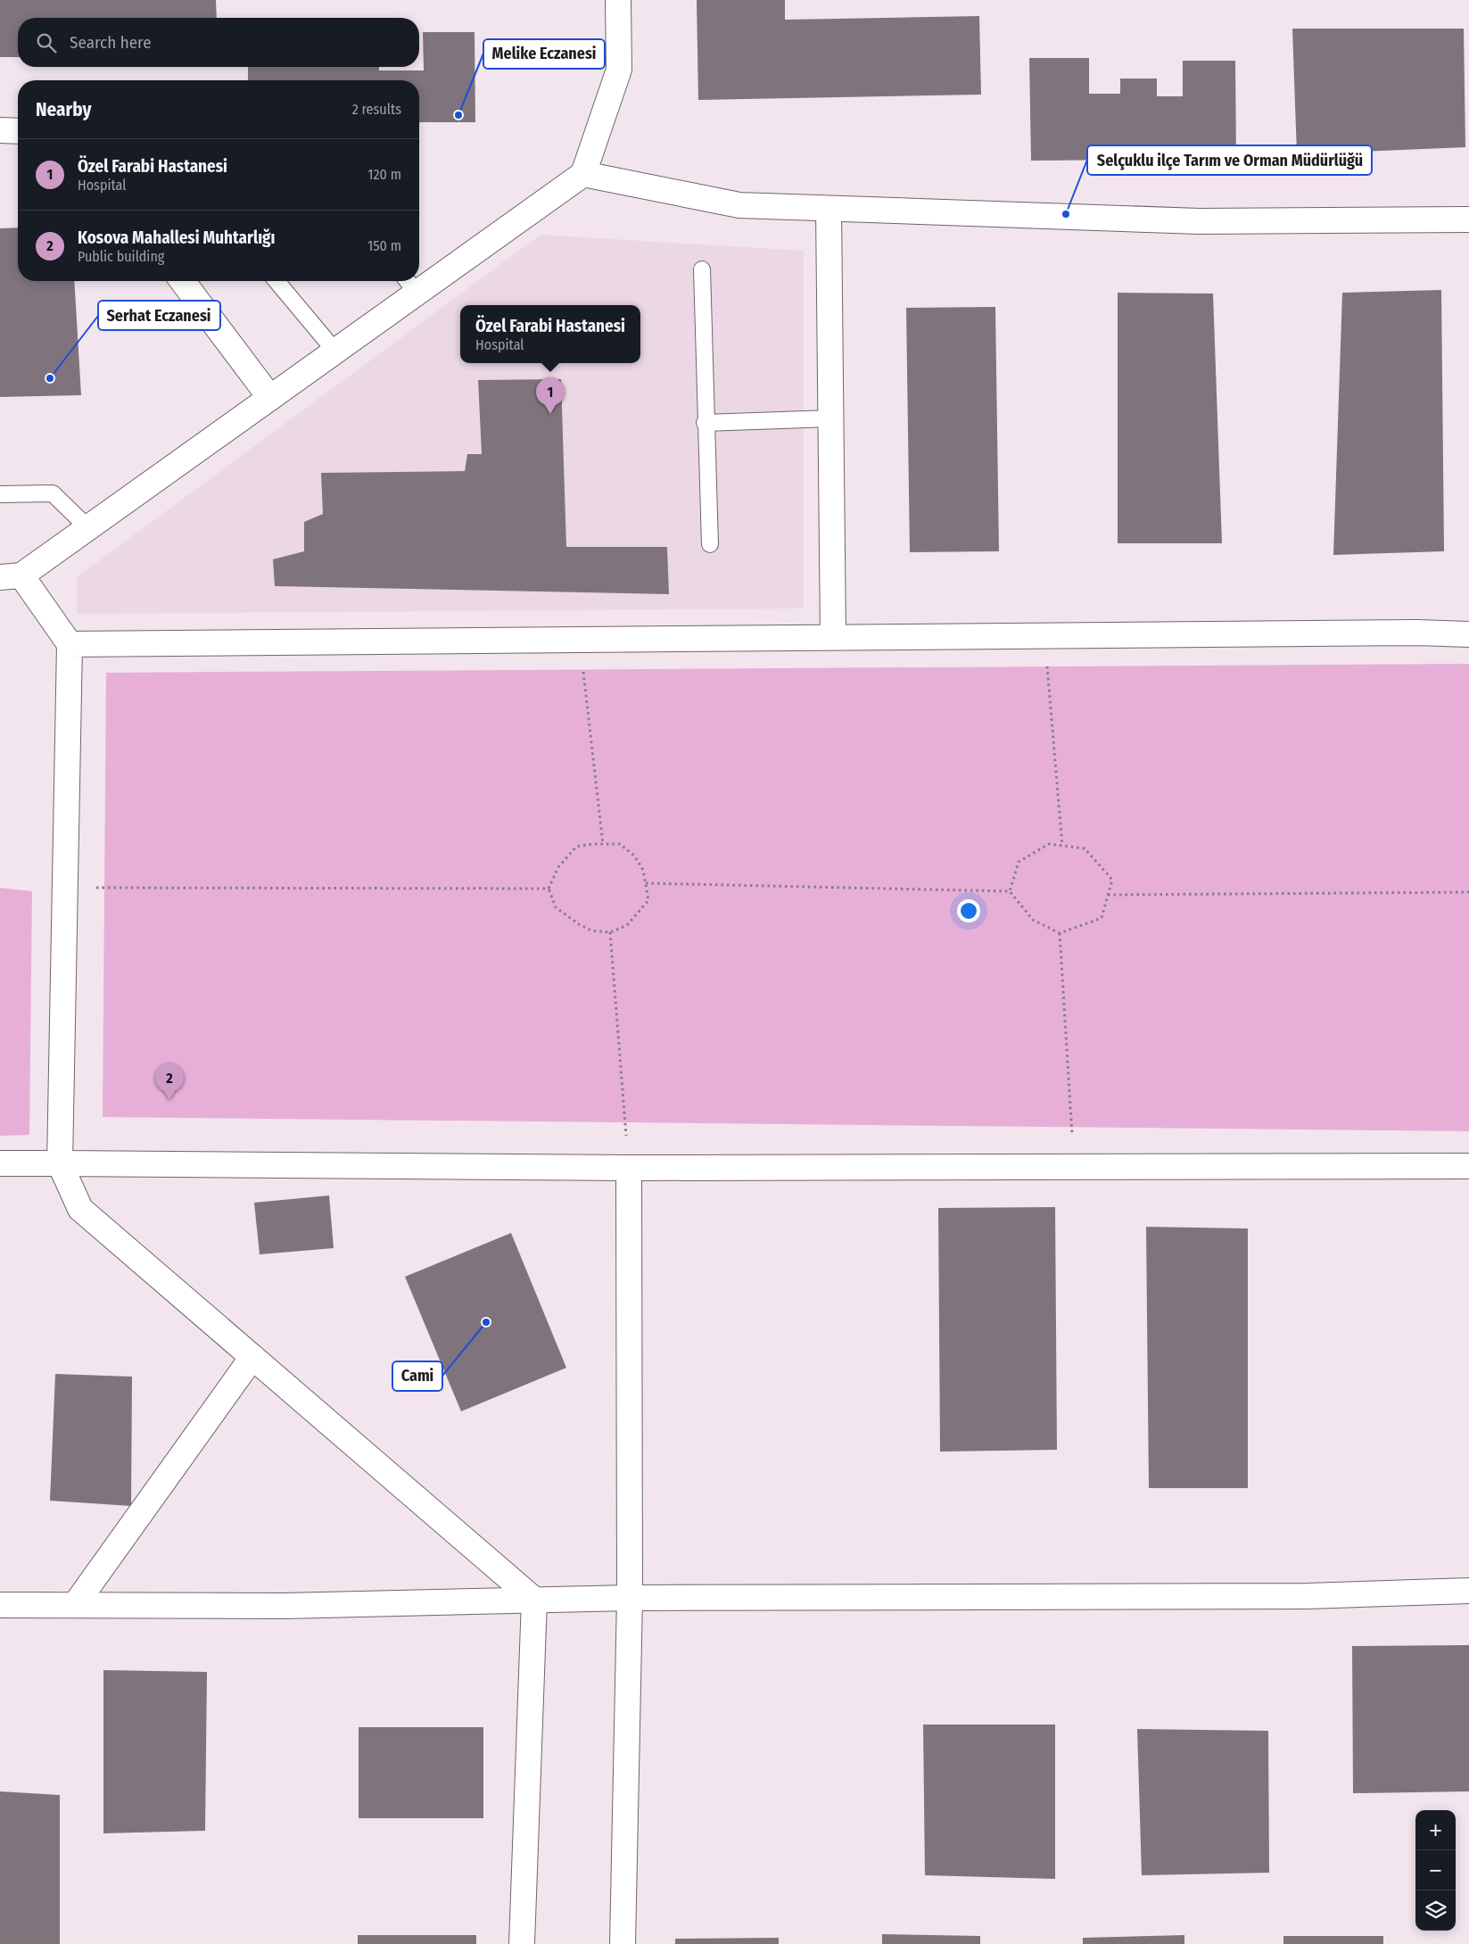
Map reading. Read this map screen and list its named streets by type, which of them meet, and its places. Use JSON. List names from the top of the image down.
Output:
{
  "places": [
    "Melike Eczanesi",
    "Selçuklu ilçe Tarım ve Orman Müdürlüğü",
    "Serhat Eczanesi",
    "Cami"
  ],
  "page": {
    "search": "Search here",
    "heading": ["Nearby", "2 results"],
    "list": [
      {
        "mark": "1",
        "name": "Özel Farabi Hastanesi",
        "note": "Hospital",
        "value": "120 m"
      },
      {
        "mark": "2",
        "name": "Kosova Mahallesi Muhtarlığı",
        "note": "Public building",
        "value": "150 m"
      }
    ],
    "popup": ["Özel Farabi Hastanesi", "Hospital"],
    "pins": ["1", "2"],
    "map_buttons": ["+", "−"]
  }
}
